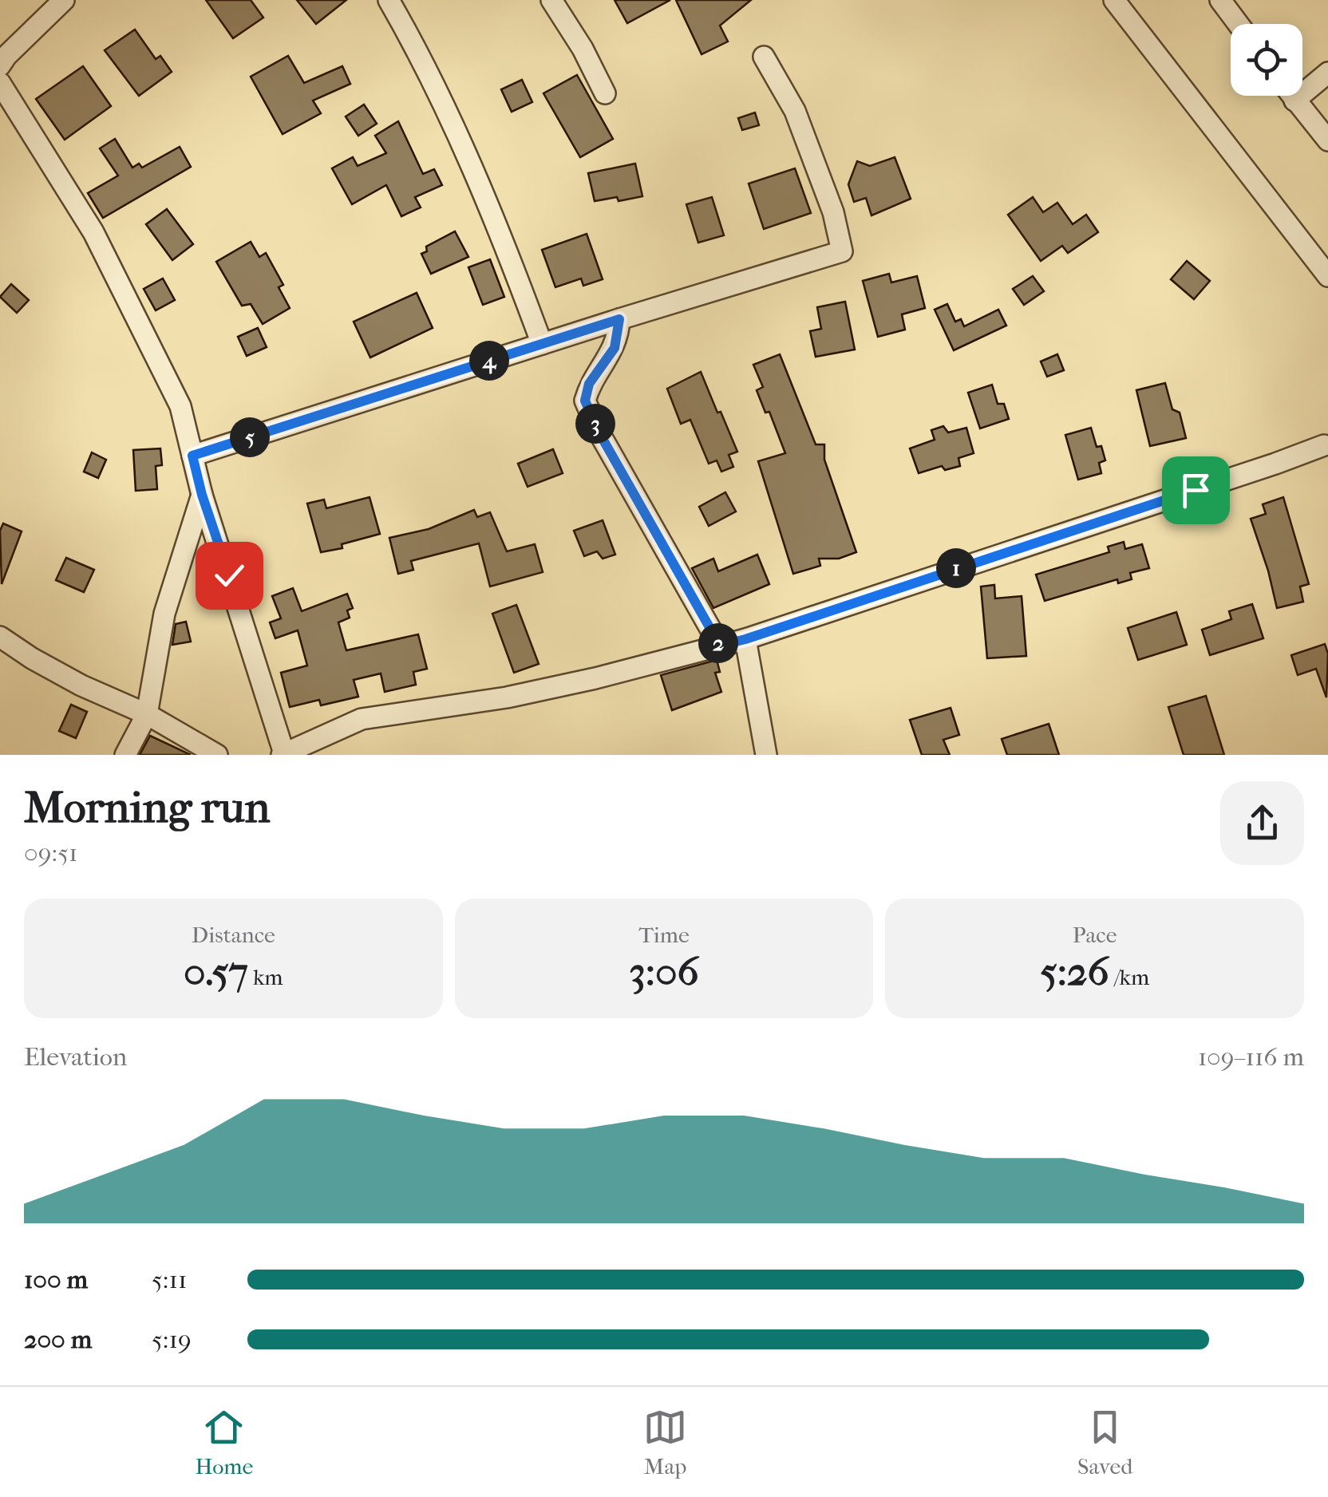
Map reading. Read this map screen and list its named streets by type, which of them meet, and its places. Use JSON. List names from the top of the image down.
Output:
{
  "page": {
    "pins": [
      "4",
      "3",
      "5",
      "1",
      "2"
    ],
    "heading": ["Morning run", "09:51"],
    "stats": [
      ["Distance", "0.57 km"],
      ["Time", "3:06"],
      ["Pace", "5:26 /km"]
    ],
    "chart": ["Elevation", "109–116 m"],
    "list": [
      {
        "name": "100 m",
        "note": "5:11"
      },
      {
        "name": "200 m",
        "note": "5:19"
      }
    ],
    "tabs": ["Home", "Map", "Saved"]
  }
}
